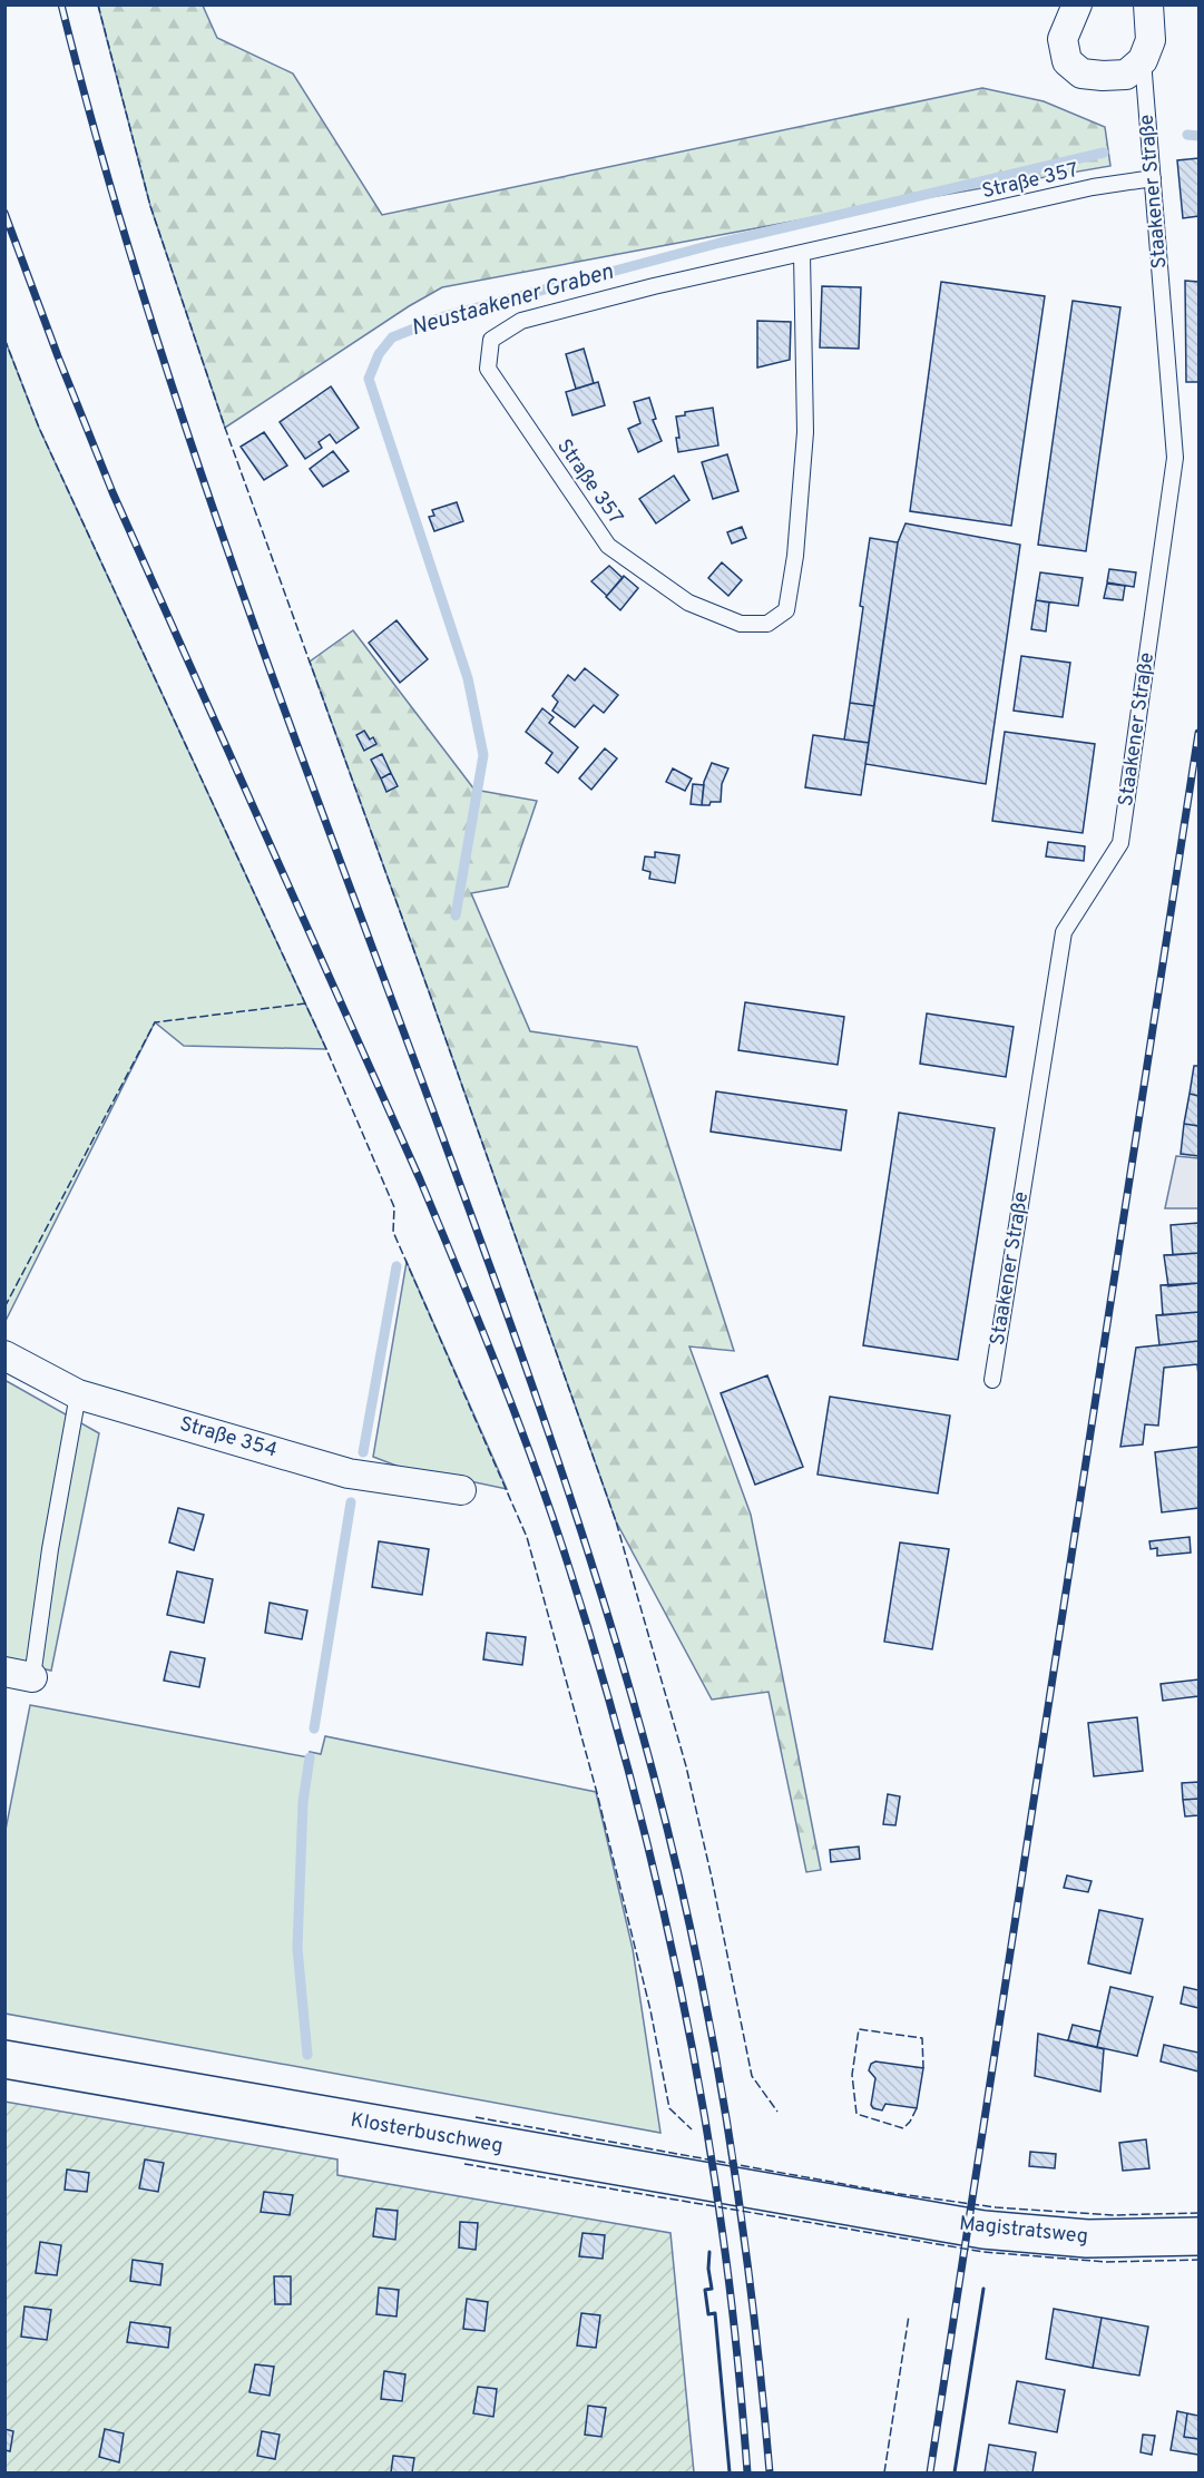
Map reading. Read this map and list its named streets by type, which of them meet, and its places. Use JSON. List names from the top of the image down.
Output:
{
  "streets": {
    "street": [
      "Staakener Straße",
      "Straße 354",
      "Klosterbuschweg",
      "Magistratsweg"
    ],
    "lane": ["Straße 357"]
  },
  "crossings": [
    ["Straße 357", "Staakener Straße"],
    ["Klosterbuschweg", "Magistratsweg"]
  ],
  "water": ["Neustaakener Graben"]
}
